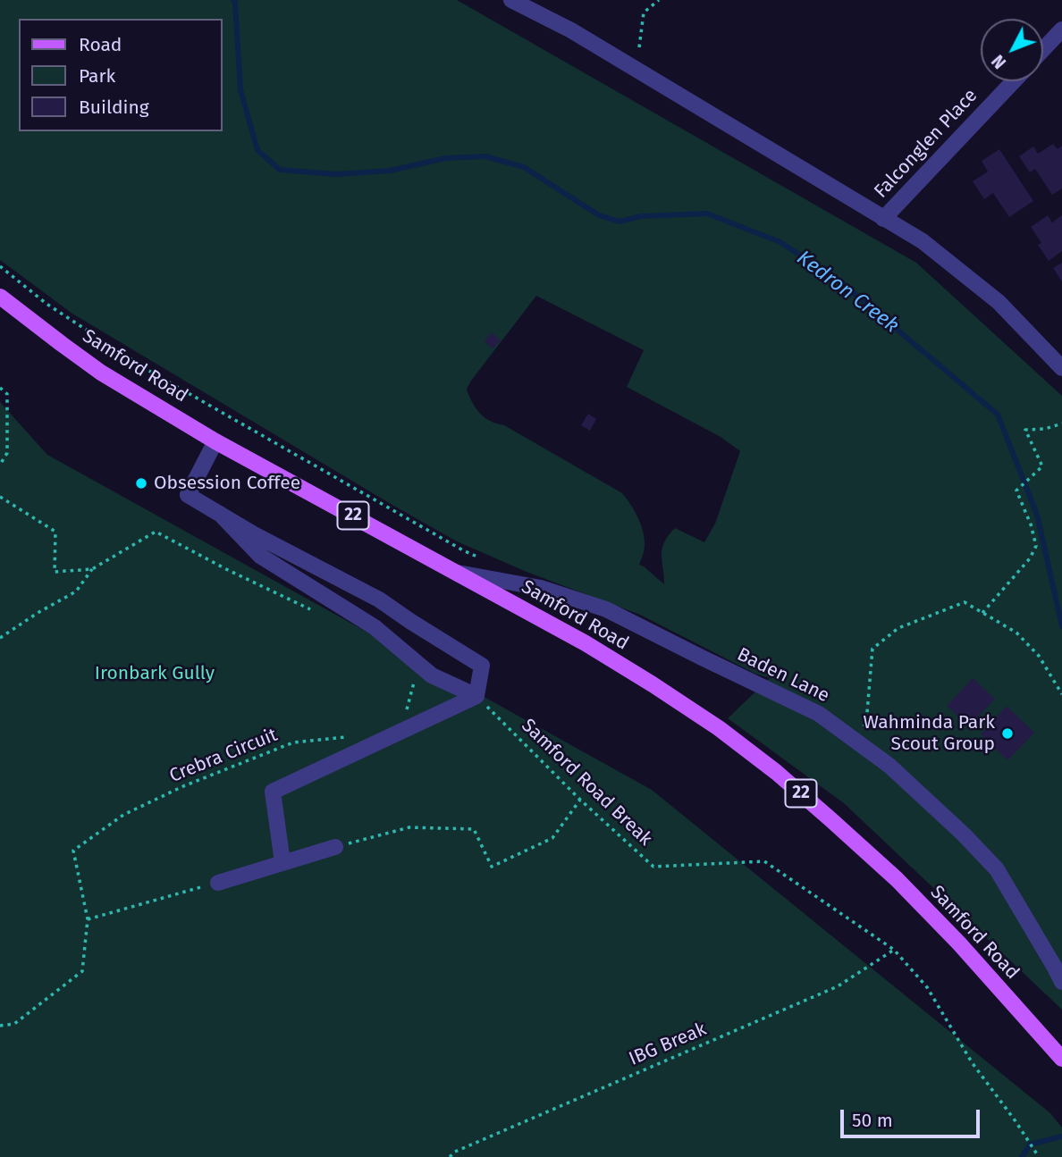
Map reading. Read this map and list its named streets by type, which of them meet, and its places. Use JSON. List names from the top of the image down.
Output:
{
  "streets": {
    "main road": ["Samford Road", "22"],
    "street": ["Falconglen Place", "Baden Lane"],
    "path": ["Crebra Circuit", "Samford Road Break", "IBG Break"]
  },
  "crossings": [
    ["Samford Road", "Baden Lane"],
    ["Samford Road Break", "IBG Break"]
  ],
  "water": ["Kedron Creek"],
  "parks": ["Ironbark Gully"],
  "places": ["Obsession Coffee", "Wahminda Park Scout Group"],
  "legend": ["Road", "Park", "Building"],
  "scale_bar": "50 m",
  "north": "bottom left"
}
